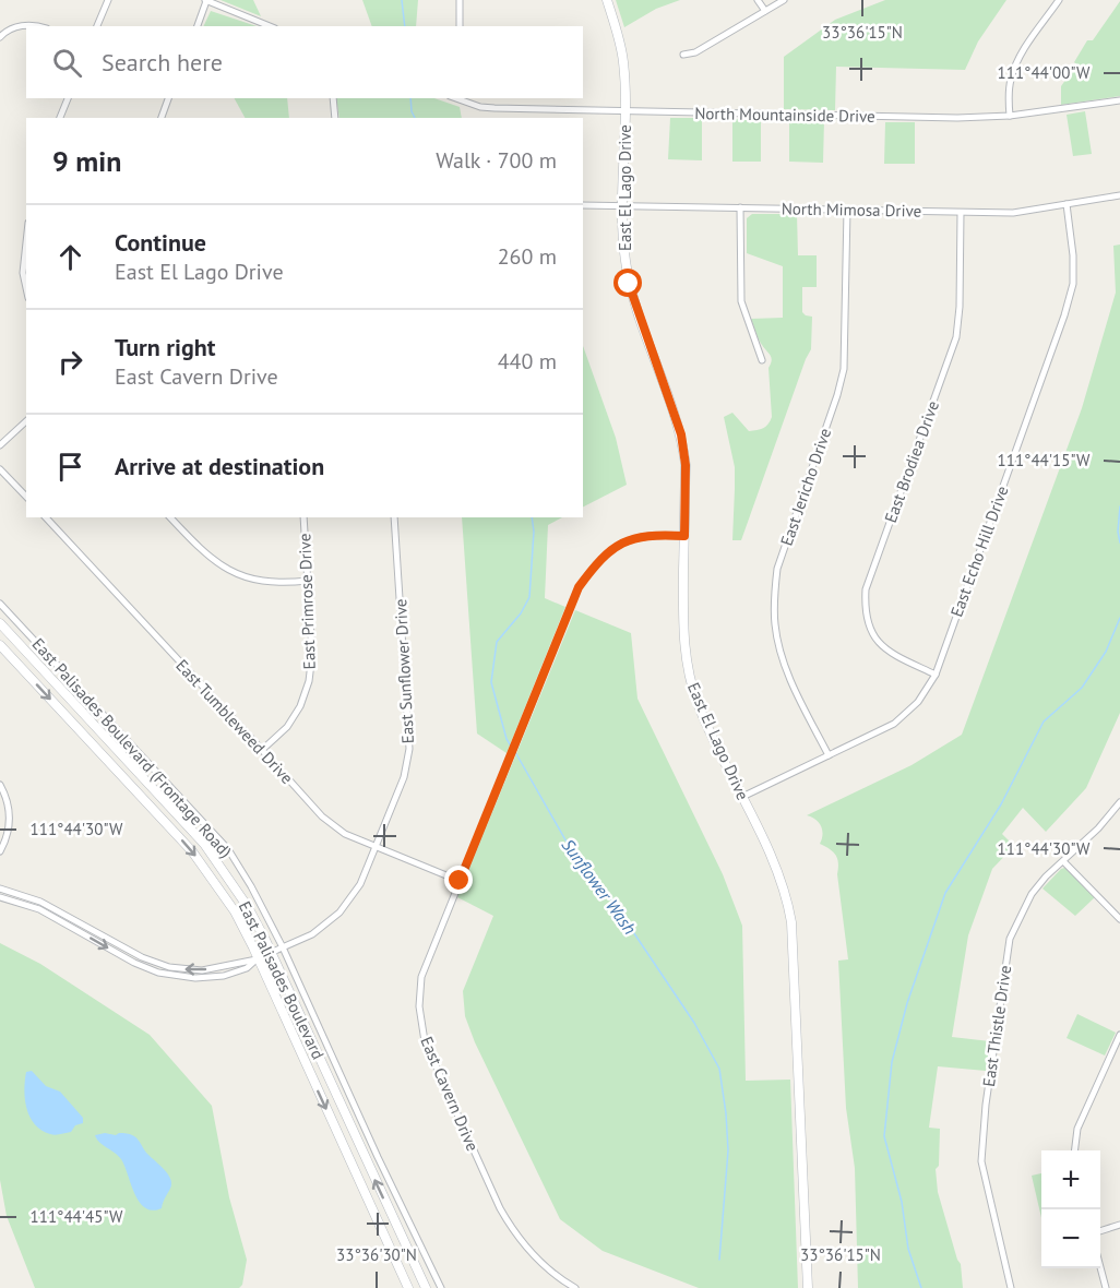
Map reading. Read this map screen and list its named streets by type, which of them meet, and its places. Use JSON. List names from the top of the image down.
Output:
{
  "streets": {
    "street": [
      "North Mountainside Drive",
      "East El Lago Drive",
      "North Mimosa Drive",
      "East Brodiea Drive",
      "East Jericho Drive",
      "East Echo Hill Drive",
      "East Primrose Drive",
      "East Sunflower Drive",
      "East Tumbleweed Drive",
      "East Palisades Boulevard (Frontage Road)",
      "East Palisades Boulevard",
      "East Thistle Drive",
      "East Cavern Drive"
    ]
  },
  "crossings": [
    ["North Mountainside Drive", "East El Lago Drive"],
    ["East El Lago Drive", "North Mimosa Drive"],
    ["East El Lago Drive", "East Echo Hill Drive"],
    ["East El Lago Drive", "East Cavern Drive"],
    ["North Mimosa Drive", "East Brodiea Drive"],
    ["North Mimosa Drive", "East Jericho Drive"],
    ["North Mimosa Drive", "East Echo Hill Drive"],
    ["East Brodiea Drive", "East Echo Hill Drive"],
    ["East Jericho Drive", "East Echo Hill Drive"],
    ["East Primrose Drive", "East Tumbleweed Drive"],
    ["East Sunflower Drive", "East Tumbleweed Drive"],
    ["East Sunflower Drive", "East Palisades Boulevard (Frontage Road)"],
    ["East Sunflower Drive", "East Palisades Boulevard"],
    ["East Tumbleweed Drive", "East Cavern Drive"]
  ],
  "water": ["Sunflower Wash"],
  "page": {
    "search": "Search here",
    "heading": ["9 min", "Walk · 700 m"],
    "list": [
      ["Continue", "East El Lago Drive", "260 m"],
      ["Turn right", "East Cavern Drive", "440 m"],
      "Arrive at destination"
    ],
    "map_buttons": ["+", "−"]
  },
  "coordinates": [
    "33°36'15\"N",
    "111°44'00\"W",
    "111°44'15\"W",
    "111°44'30\"W",
    "111°44'45\"W",
    "33°36'30\"N"
  ]
}
